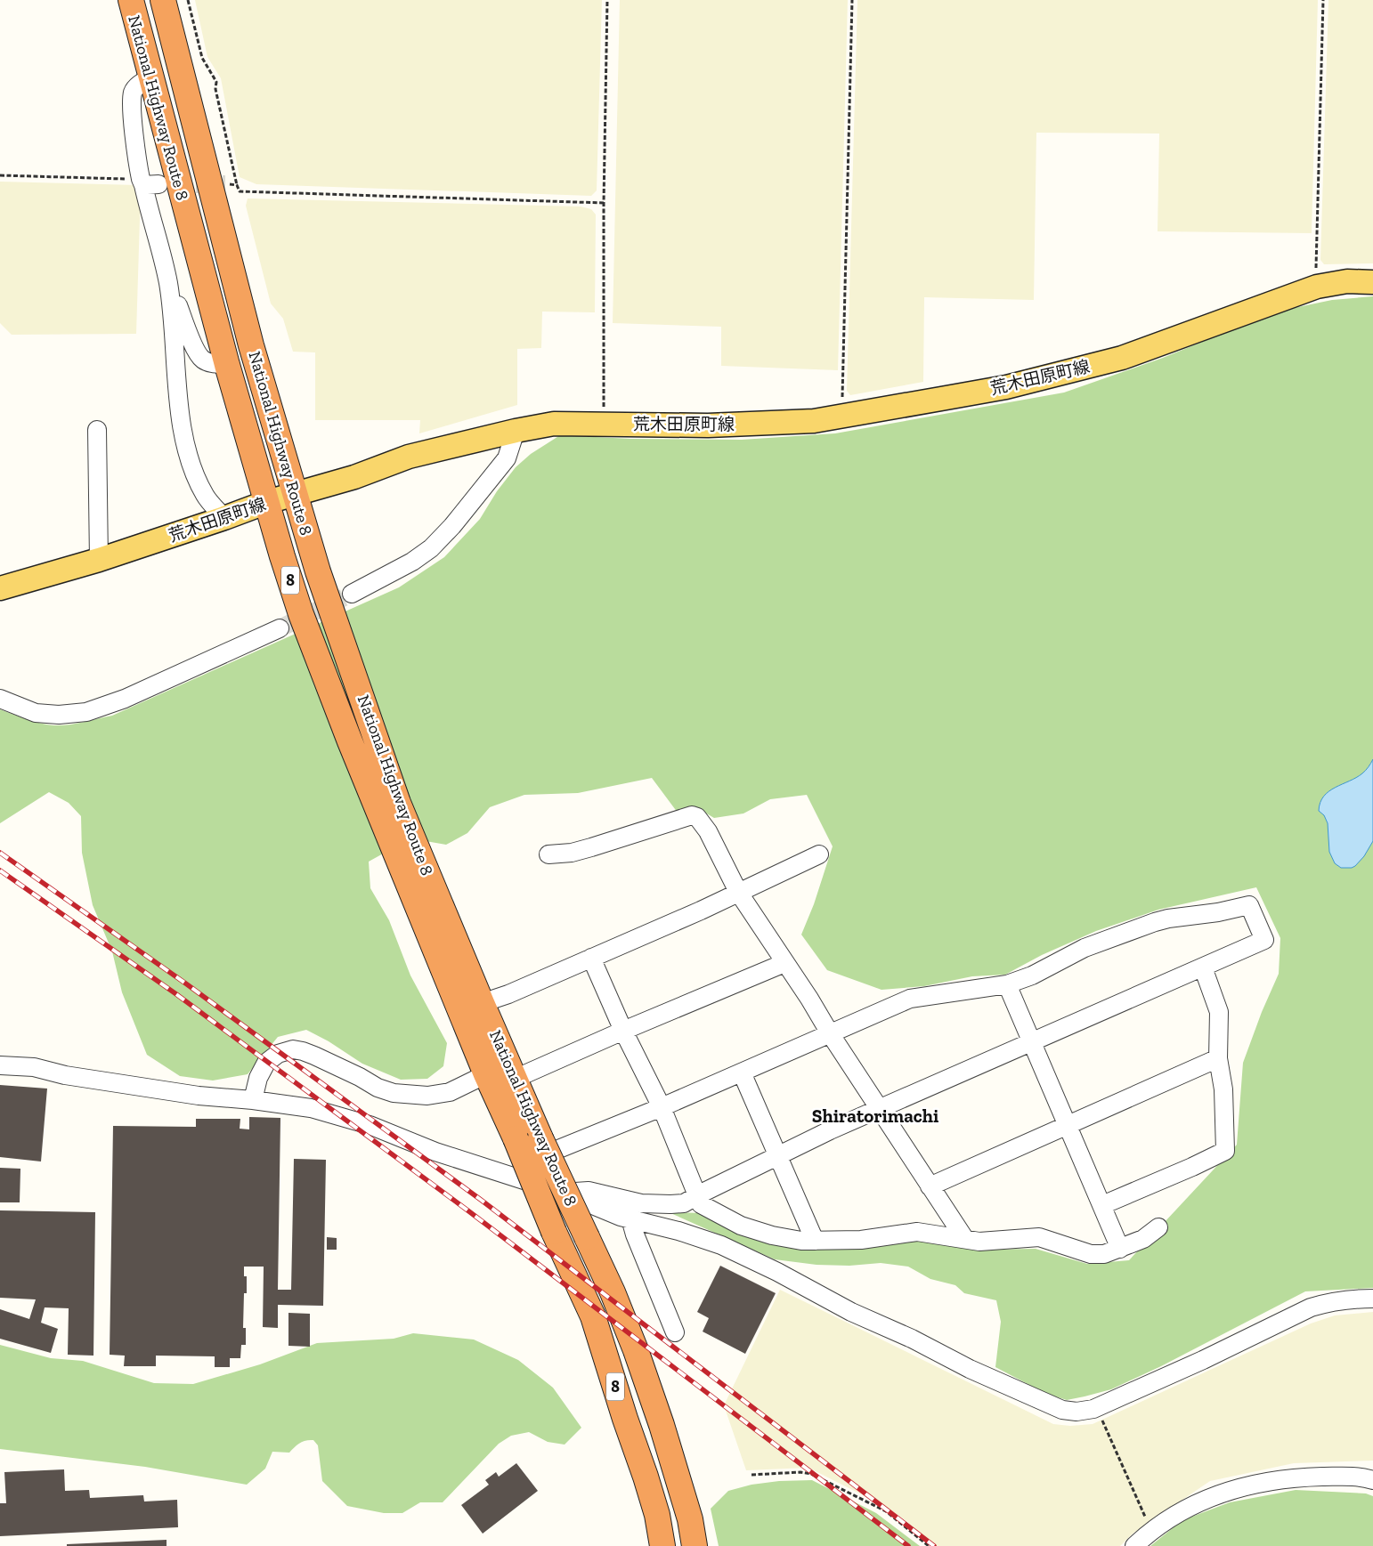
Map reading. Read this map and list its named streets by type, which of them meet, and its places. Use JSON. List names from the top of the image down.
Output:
{
  "streets": {
    "highway": ["National Highway Route 8", "8"],
    "main road": ["荒木田原町線"]
  },
  "crossings": [
    ["National Highway Route 8", "荒木田原町線"]
  ],
  "districts": ["Shiratorimachi"]
}
